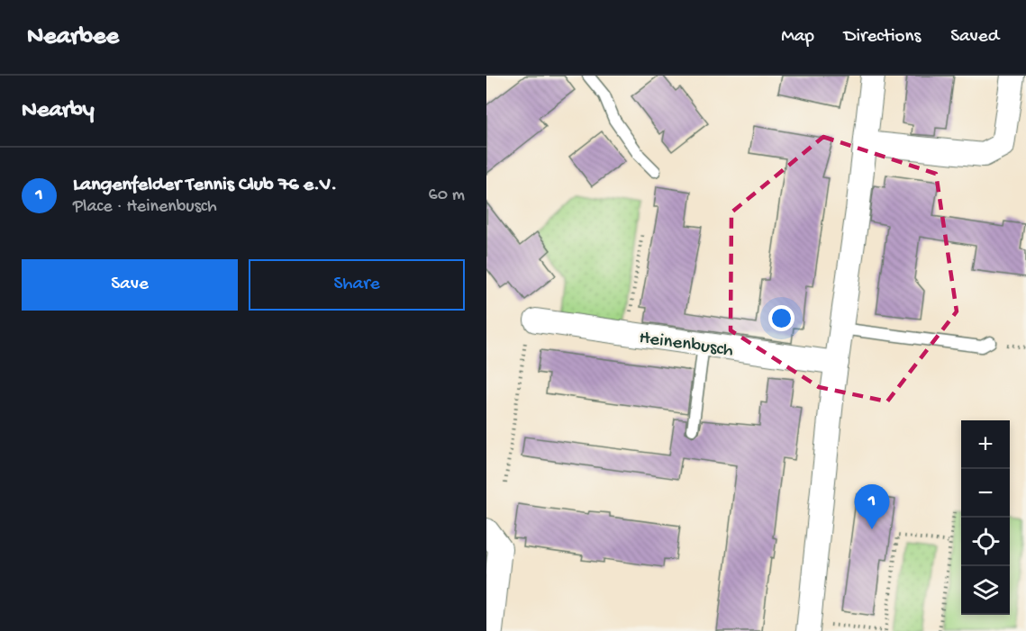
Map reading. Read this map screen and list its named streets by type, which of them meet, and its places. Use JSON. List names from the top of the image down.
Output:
{
  "streets": {
    "street": ["Heinenbusch"]
  },
  "page": {
    "header": "Nearbee",
    "nav": ["Map", "Directions", "Saved"],
    "heading": "Nearby",
    "list": [
      {
        "mark": "1",
        "name": "Langenfelder Tennis Club 76 e.V.",
        "note": "Place · Heinenbusch",
        "value": "60 m"
      }
    ],
    "buttons": ["Save", "Share"],
    "map_buttons": ["+", "−"],
    "pins": "1"
  }
}
